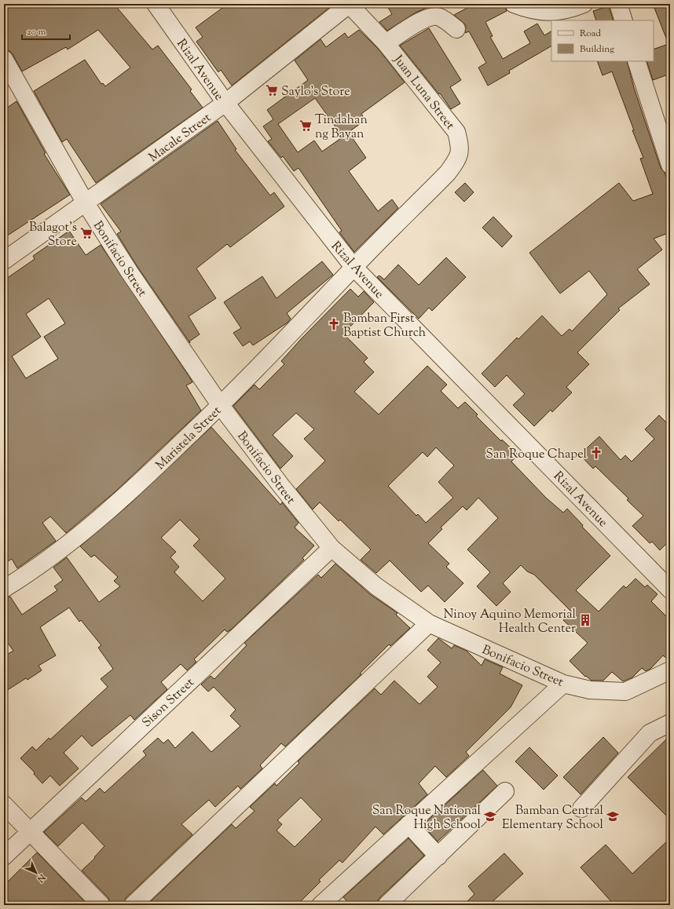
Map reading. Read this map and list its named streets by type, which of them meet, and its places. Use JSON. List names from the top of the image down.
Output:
{
  "streets": {
    "street": [
      "Rizal Avenue",
      "Juan Luna Street",
      "Macale Street",
      "Bonifacio Street",
      "Maristela Street",
      "Sison Street"
    ]
  },
  "crossings": [
    ["Rizal Avenue", "Juan Luna Street"],
    ["Rizal Avenue", "Macale Street"],
    ["Rizal Avenue", "Maristela Street"],
    ["Juan Luna Street", "Macale Street"],
    ["Juan Luna Street", "Maristela Street"],
    ["Macale Street", "Bonifacio Street"],
    ["Bonifacio Street", "Maristela Street"],
    ["Bonifacio Street", "Sison Street"]
  ],
  "places": {
    "supermarket": ["Saylo's Store", "Tindahan ng Bayan", "Balagot's Store"],
    "church": ["Bamban First Baptist Church", "San Roque Chapel"],
    "building": ["Ninoy Aquino Memorial Health Center"],
    "school or university": ["San Roque National High School", "Bamban Central Elementary School"]
  },
  "legend": ["Road", "Building"],
  "scale_bar": "20 m",
  "north": "bottom right"
}
